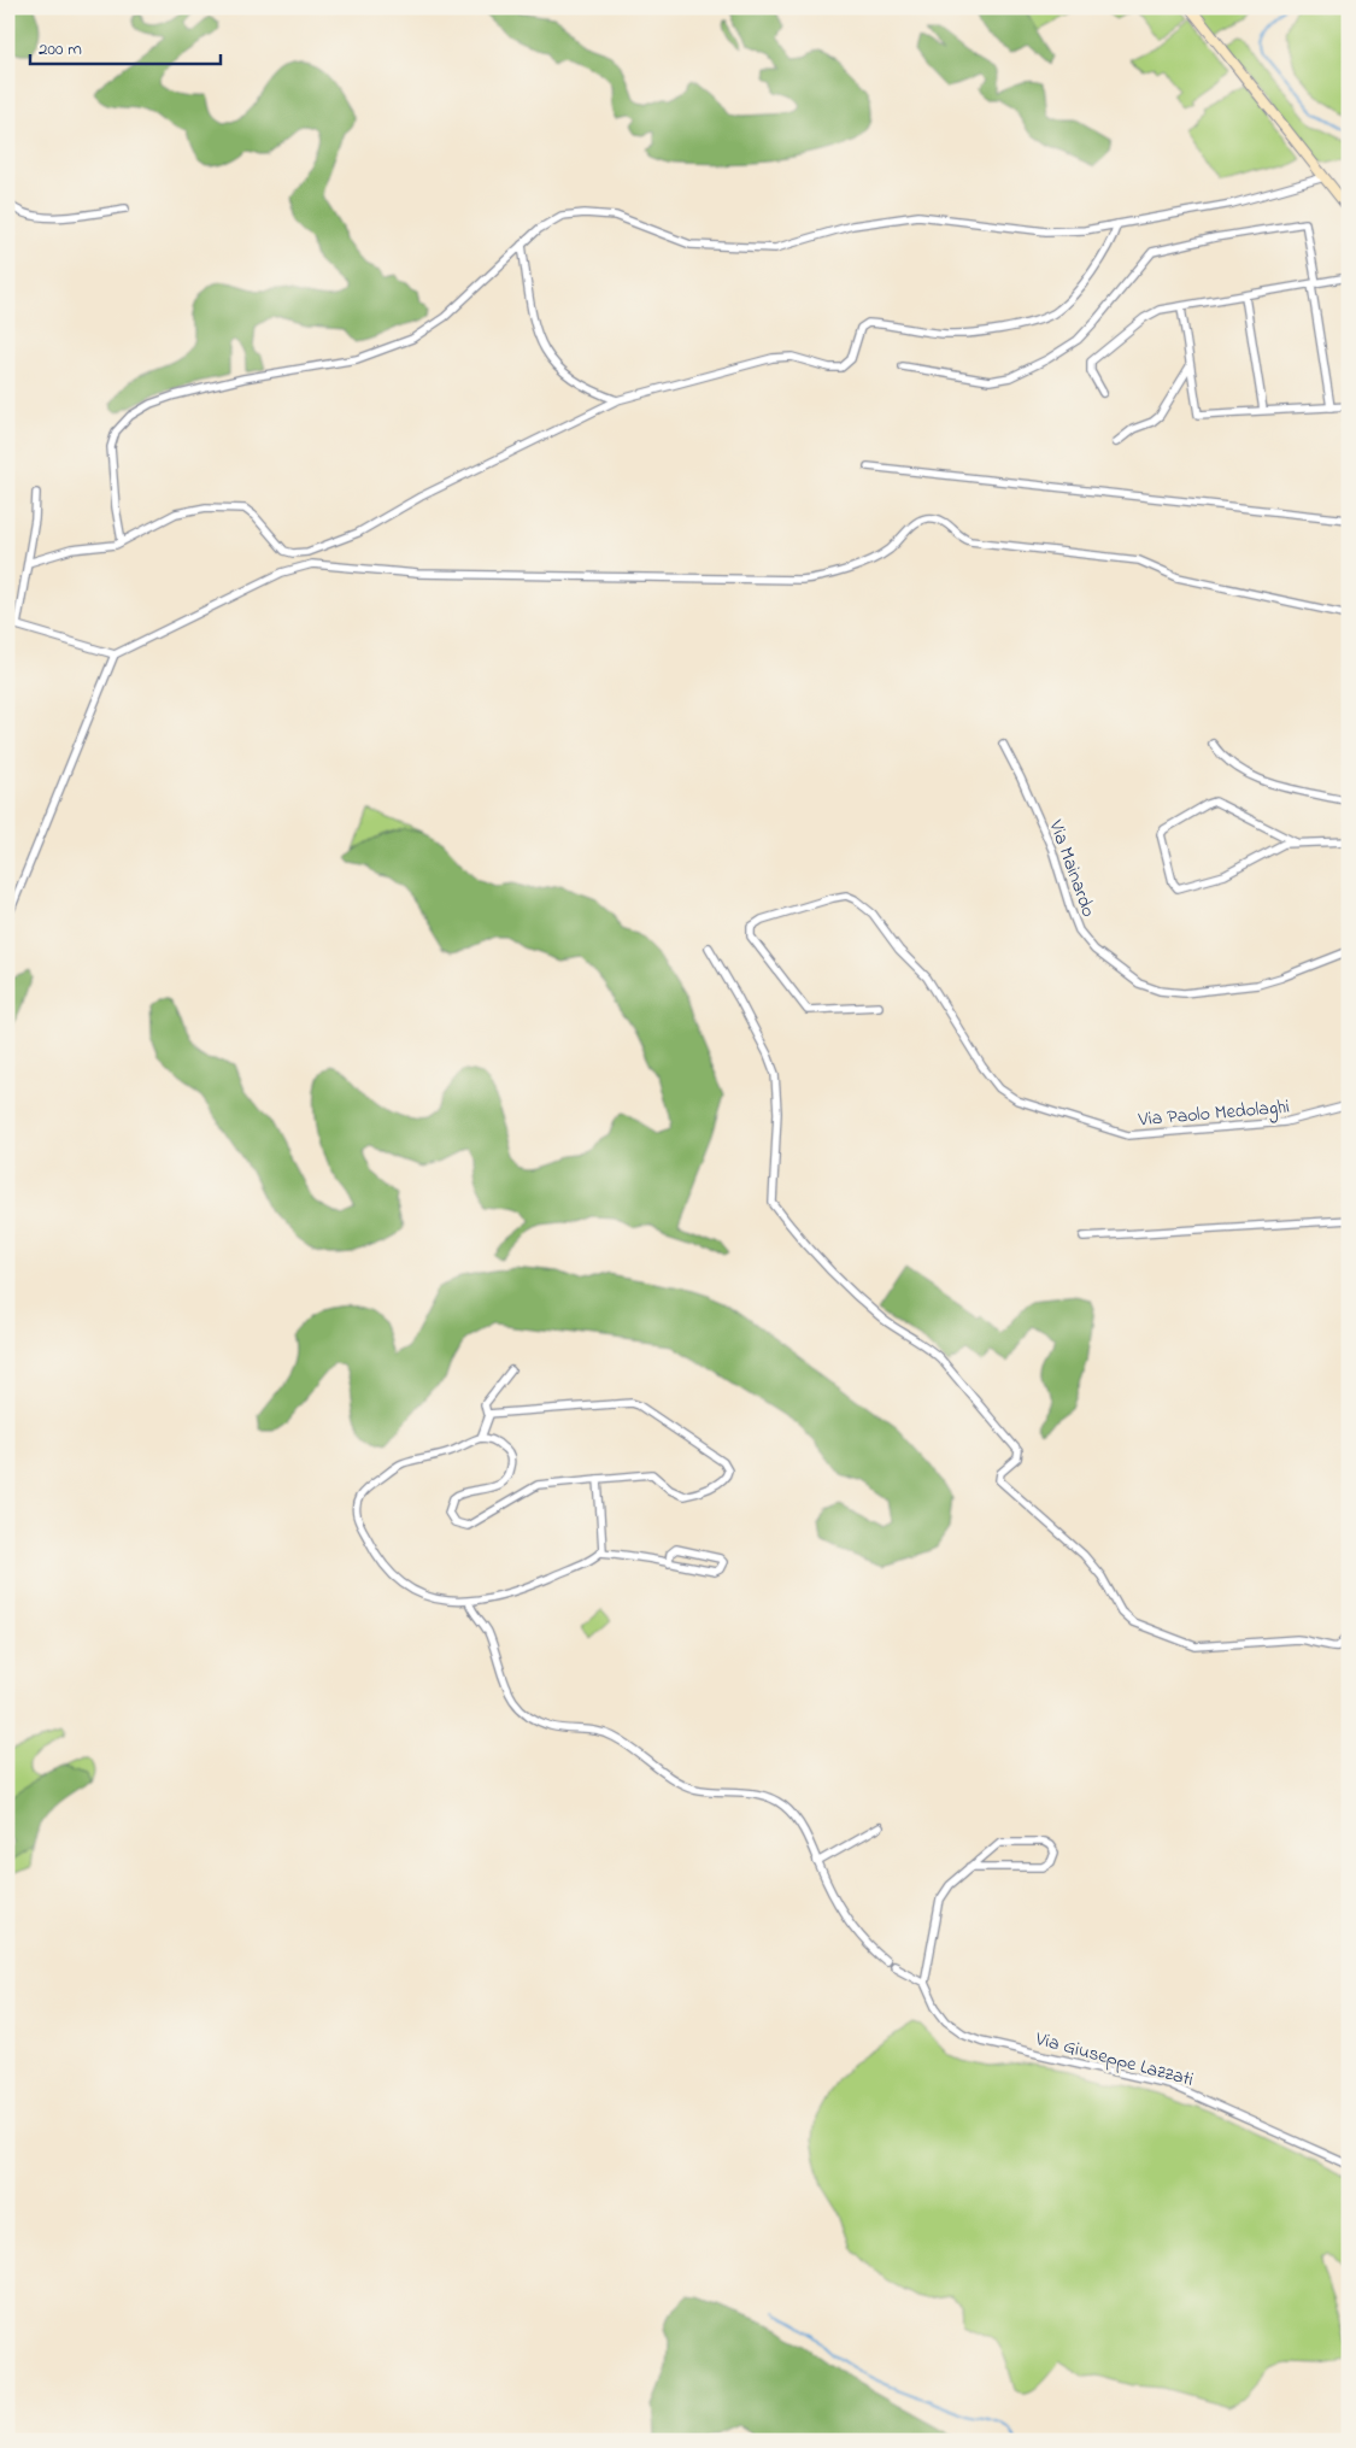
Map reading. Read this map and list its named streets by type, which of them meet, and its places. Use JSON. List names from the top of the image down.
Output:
{
  "streets": {
    "street": ["Via Mainardo", "Via Paolo Medolaghi", "Via Giuseppe Lazzati"]
  },
  "scale_bar": "200 m"
}
